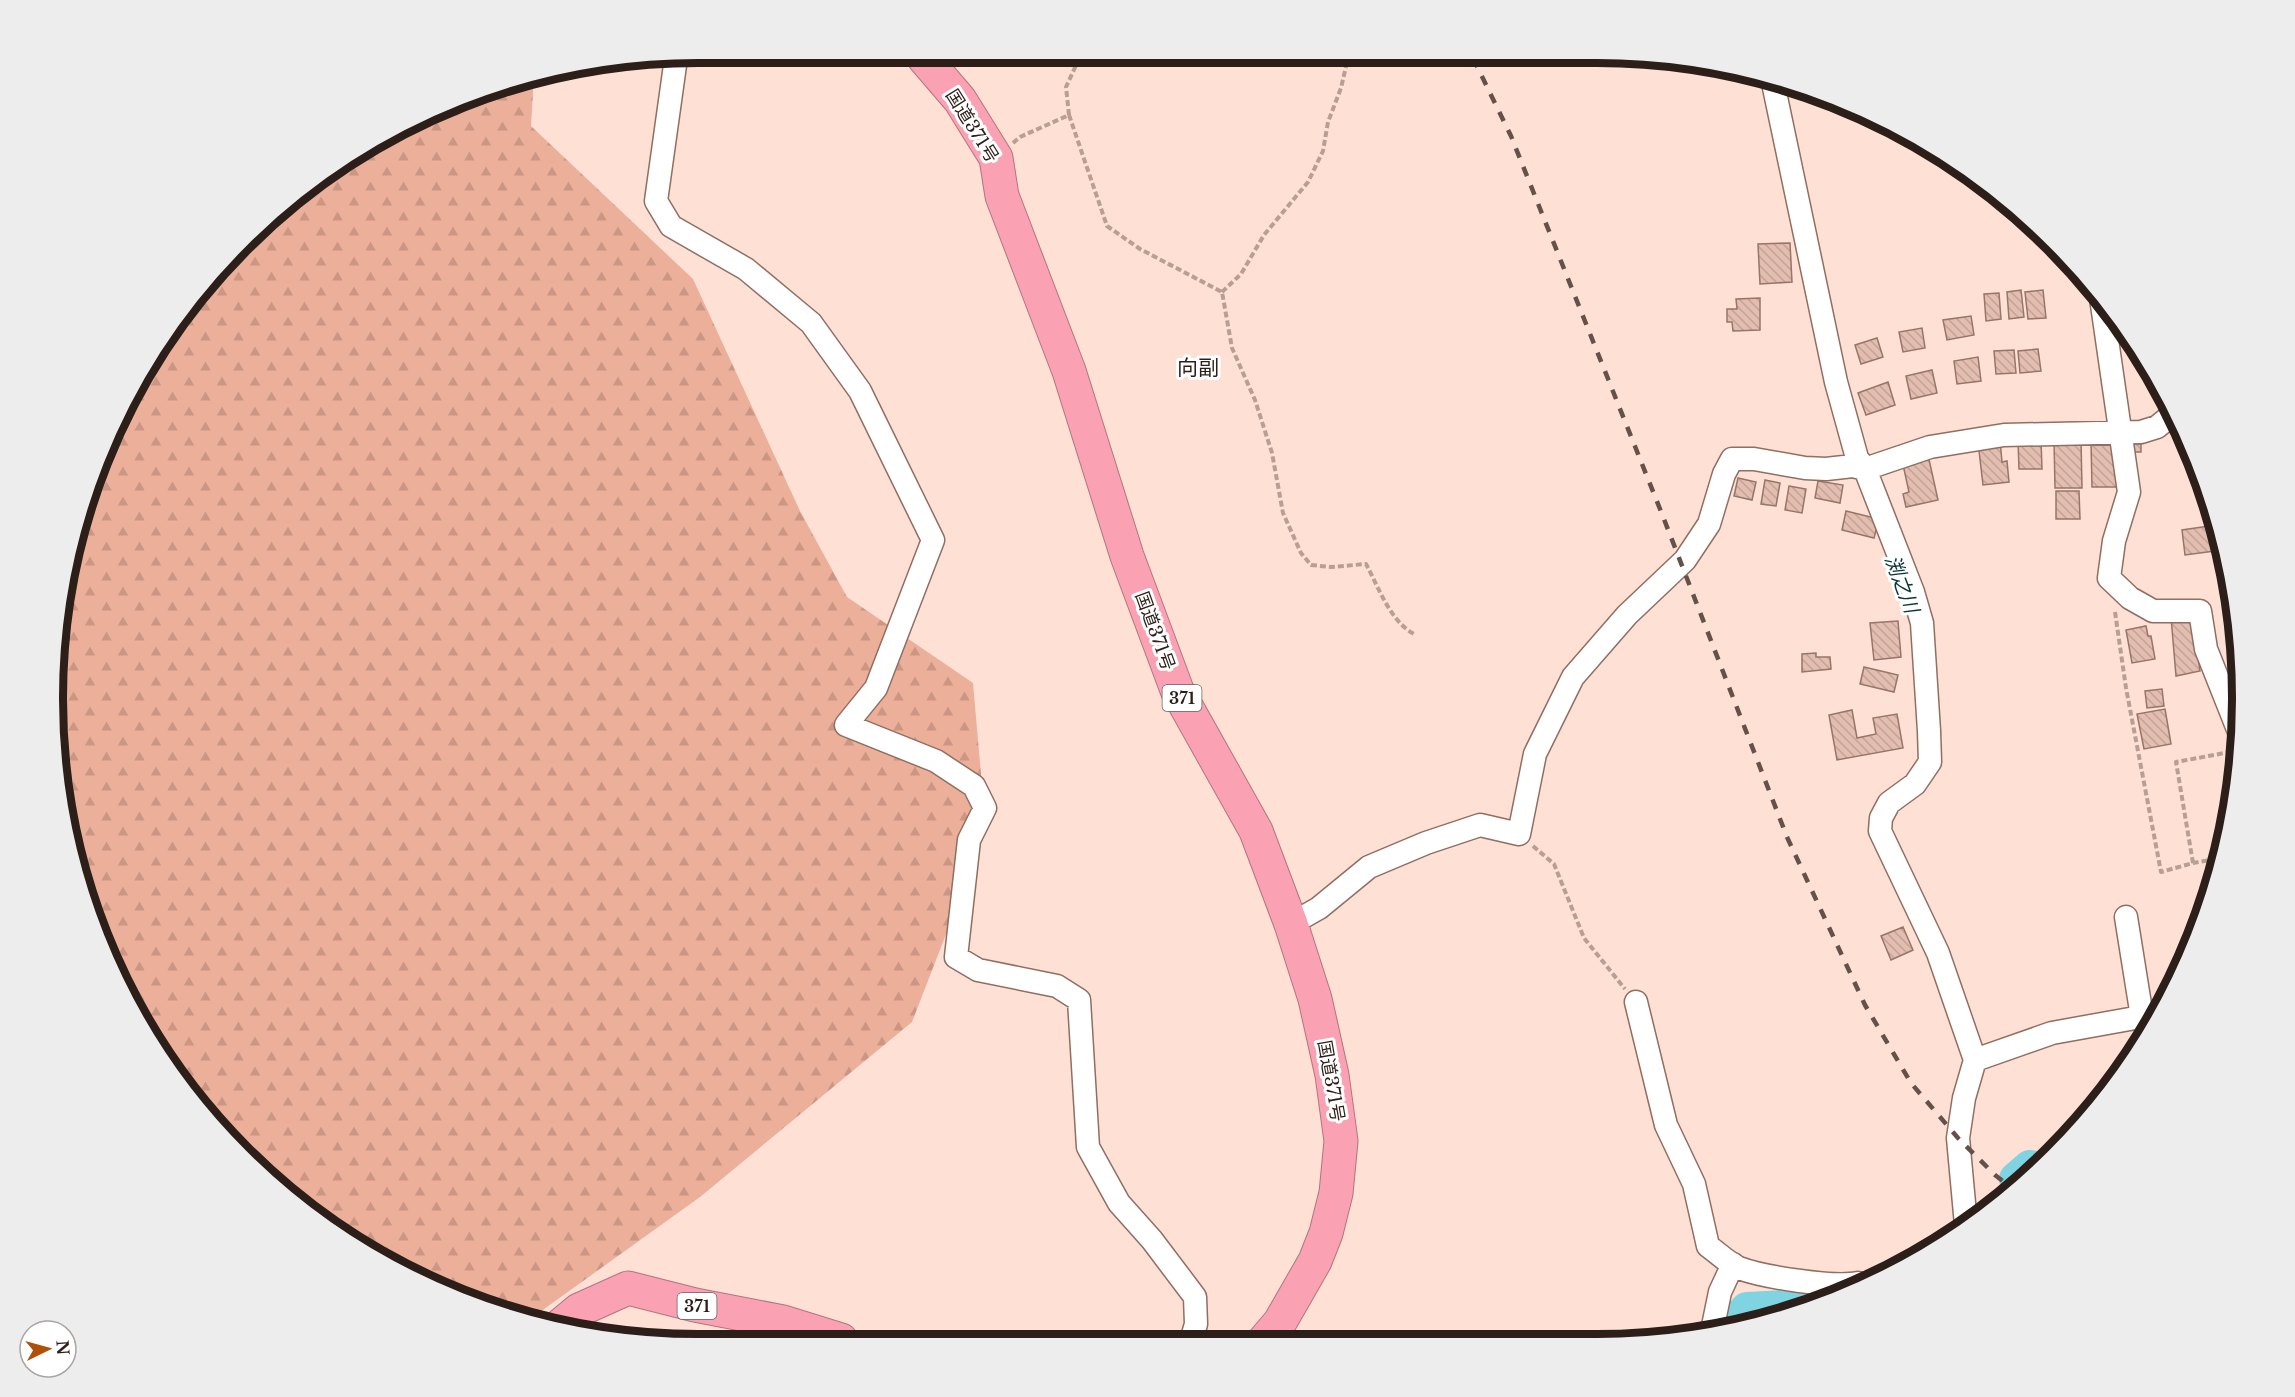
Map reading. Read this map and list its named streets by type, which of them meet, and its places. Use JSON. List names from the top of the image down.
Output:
{
  "streets": {
    "highway": ["国道371号", "371"]
  },
  "districts": ["向副"],
  "water": ["渕之川"],
  "north": "right"
}
